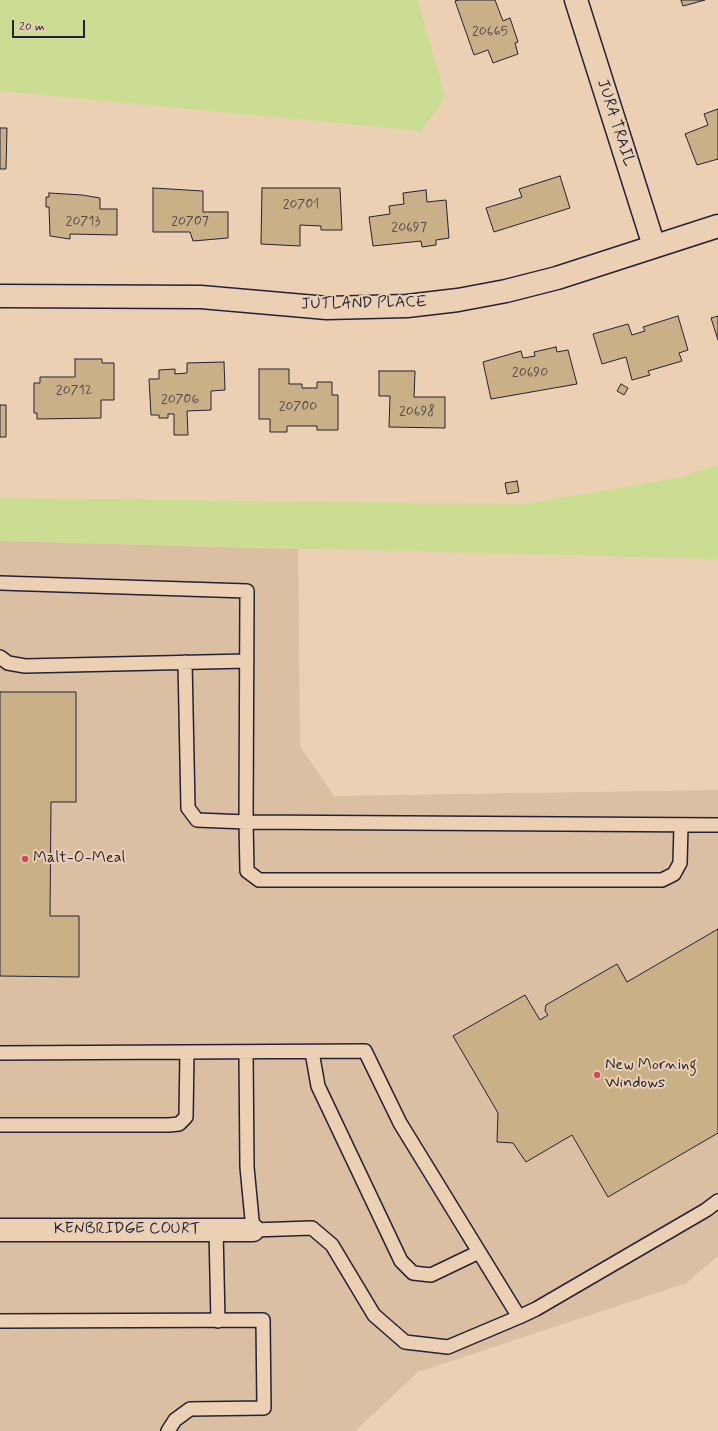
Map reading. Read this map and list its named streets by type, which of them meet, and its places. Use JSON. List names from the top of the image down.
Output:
{
  "streets": {
    "street": ["JURA TRAIL", "JUTLAND PLACE", "KENBRIDGE COURT"]
  },
  "crossings": [
    ["JURA TRAIL", "JUTLAND PLACE"]
  ],
  "places": ["Malt-O-Meal", "New Morning Windows"],
  "house_numbers": [
    "20665",
    "20701",
    "20713",
    "20707",
    "20697",
    "20690",
    "20712",
    "20706",
    "20700",
    "20698"
  ],
  "scale_bar": "20 m"
}
